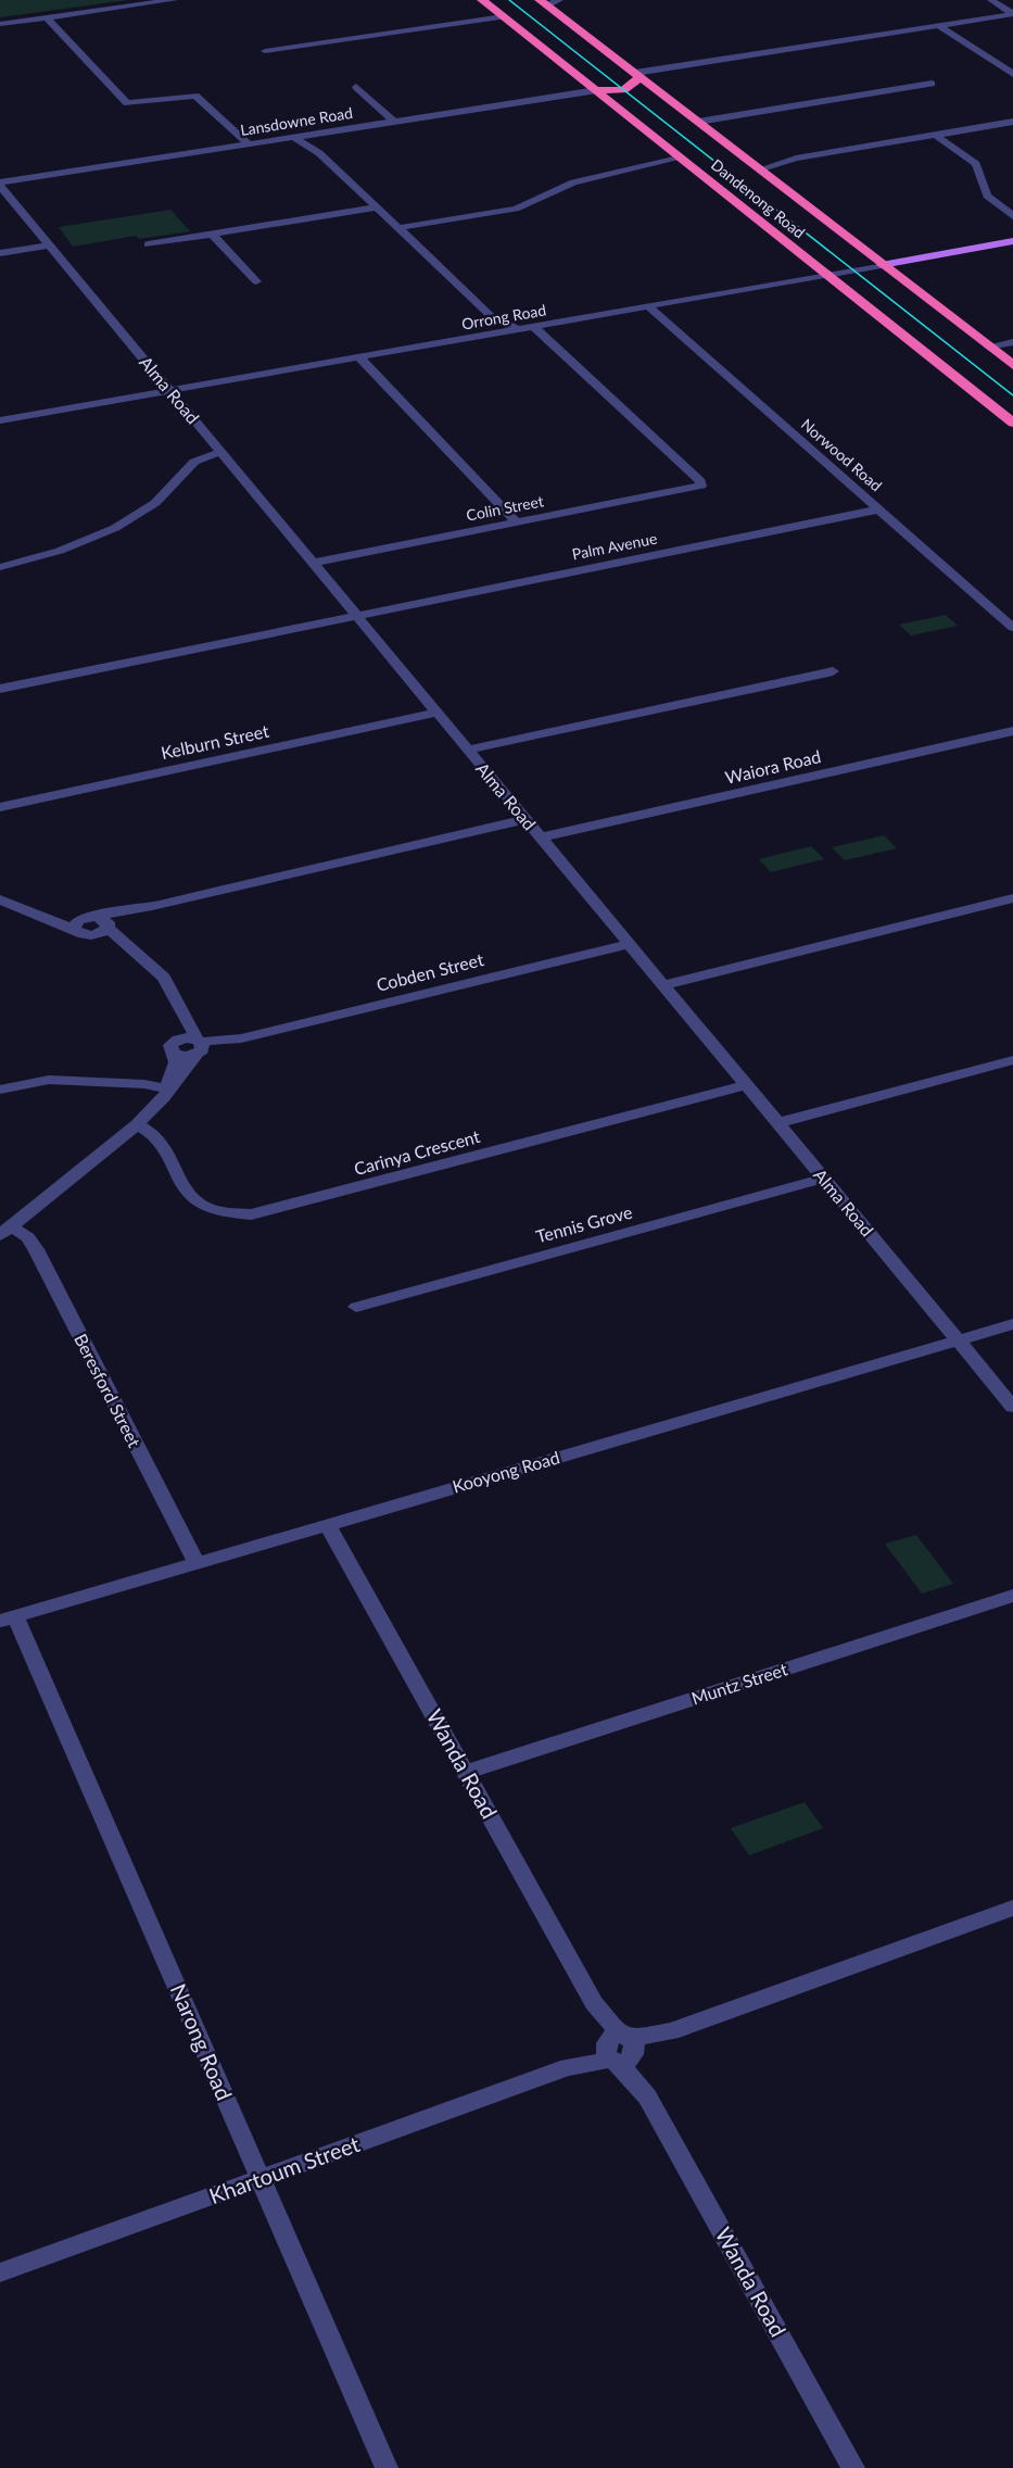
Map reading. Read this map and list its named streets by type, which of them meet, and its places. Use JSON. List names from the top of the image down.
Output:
{
  "streets": {
    "highway": ["Dandenong Road"],
    "main road": ["Orrong Road"],
    "street": [
      "Lansdowne Road",
      "Alma Road",
      "Norwood Road",
      "Colin Street",
      "Palm Avenue",
      "Kelburn Street",
      "Waiora Road",
      "Cobden Street",
      "Carinya Crescent",
      "Tennis Grove",
      "Beresford Street",
      "Kooyong Road",
      "Muntz Street",
      "Wanda Road",
      "Narong Road",
      "Khartoum Street"
    ]
  },
  "crossings": [
    ["Lansdowne Road", "Dandenong Road"],
    ["Lansdowne Road", "Alma Road"],
    ["Dandenong Road", "Orrong Road"],
    ["Orrong Road", "Alma Road"],
    ["Orrong Road", "Norwood Road"],
    ["Orrong Road", "Colin Street"],
    ["Alma Road", "Colin Street"],
    ["Alma Road", "Palm Avenue"],
    ["Alma Road", "Kelburn Street"],
    ["Alma Road", "Waiora Road"],
    ["Alma Road", "Cobden Street"],
    ["Alma Road", "Carinya Crescent"],
    ["Alma Road", "Tennis Grove"],
    ["Alma Road", "Kooyong Road"],
    ["Norwood Road", "Palm Avenue"],
    ["Beresford Street", "Kooyong Road"],
    ["Kooyong Road", "Wanda Road"],
    ["Kooyong Road", "Narong Road"],
    ["Muntz Street", "Wanda Road"],
    ["Wanda Road", "Khartoum Street"],
    ["Narong Road", "Khartoum Street"]
  ]
}
